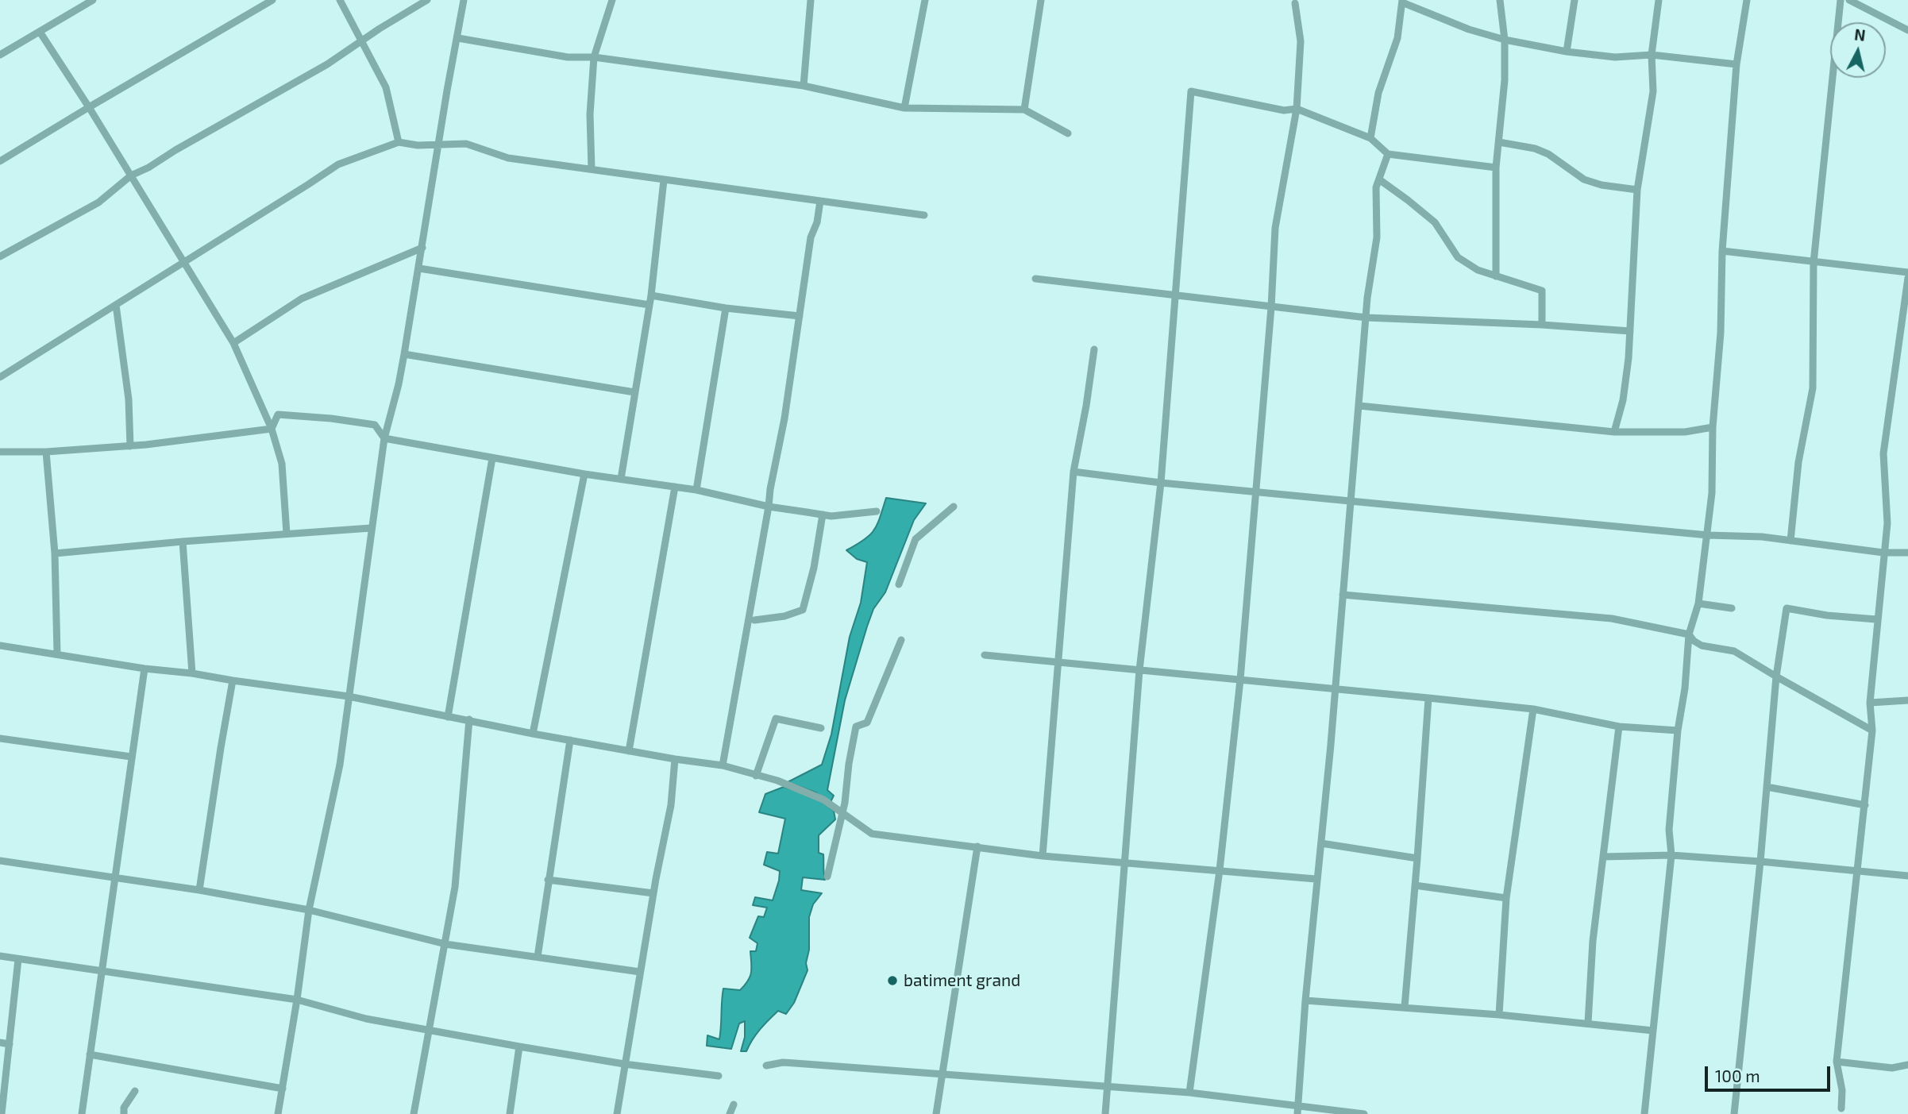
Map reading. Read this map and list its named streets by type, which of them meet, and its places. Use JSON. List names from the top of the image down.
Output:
{
  "places": ["batiment grand"],
  "scale_bar": "100 m",
  "north": "top"
}
